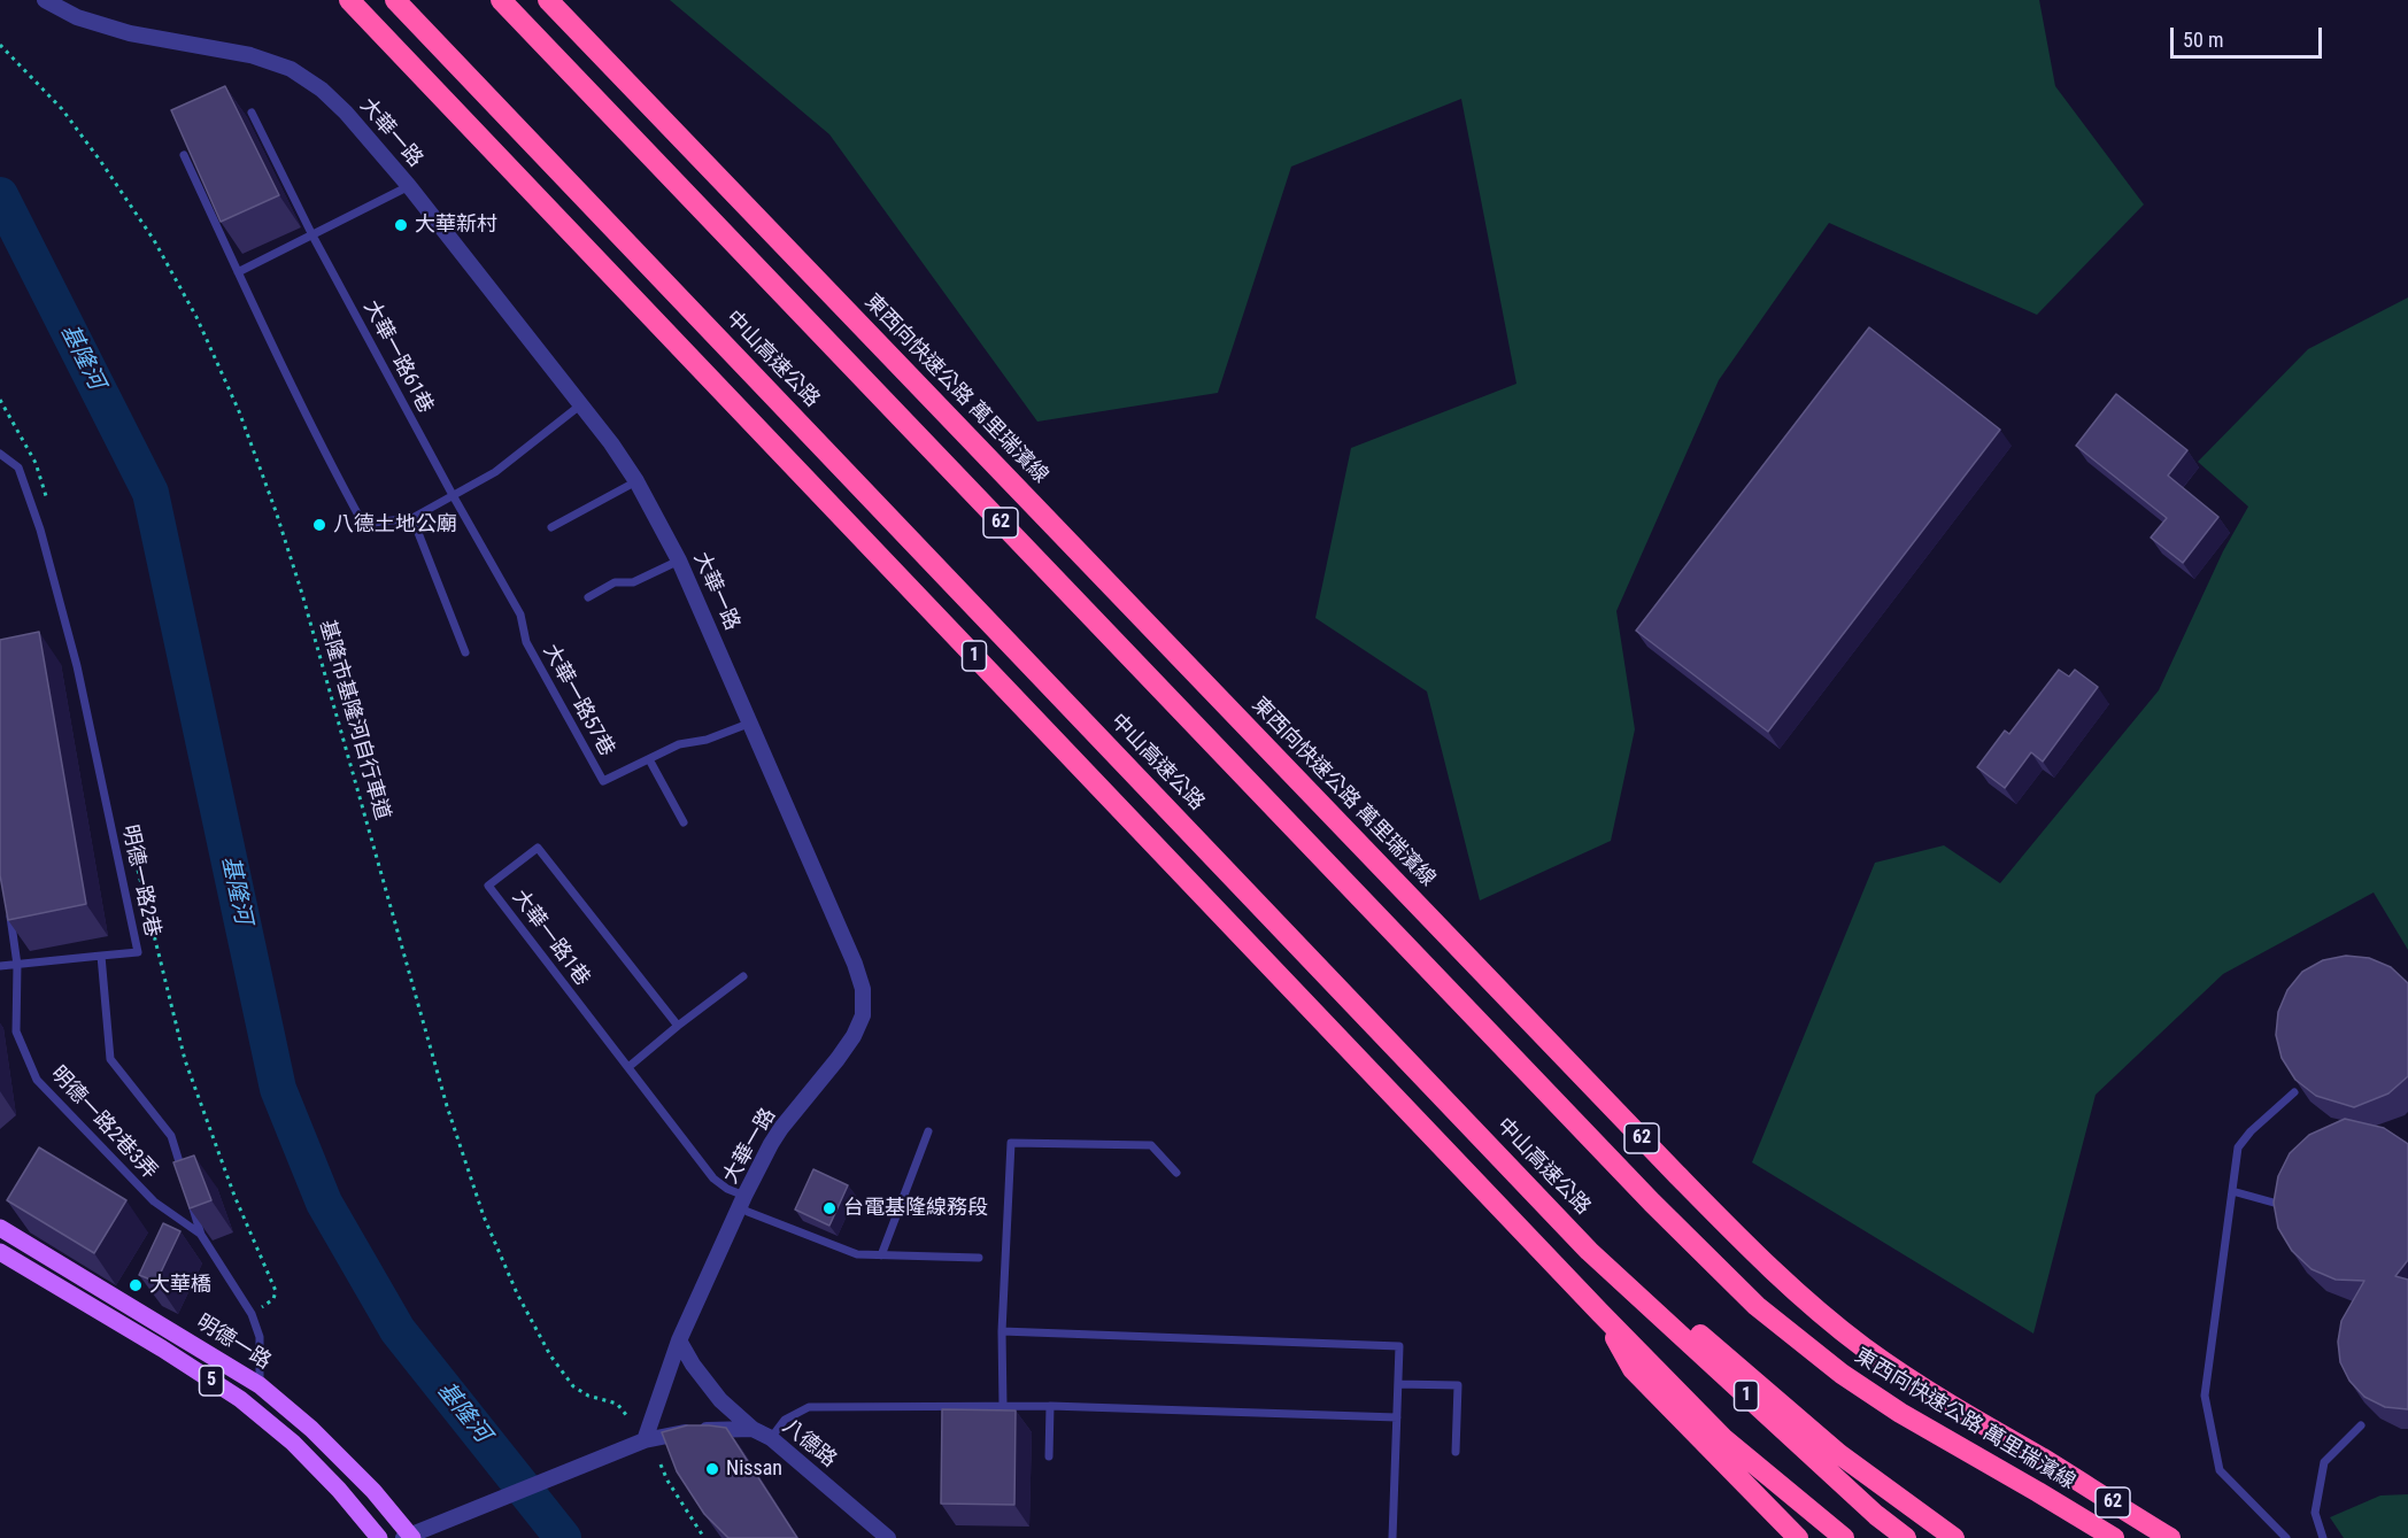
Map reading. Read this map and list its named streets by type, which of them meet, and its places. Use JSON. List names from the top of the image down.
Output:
{
  "streets": {
    "highway": [
      "中山高速公路",
      "東西向快速公路 萬里瑞濱線",
      "62",
      "1"
    ],
    "main road": ["明德一路", "5"],
    "street": ["大華一路", "八德路"],
    "lane": [
      "大華一路61巷",
      "大華一路57巷",
      "明德一路2巷",
      "大華一路1巷",
      "明德一路2巷3弄"
    ],
    "path": ["基隆市基隆河自行車道"]
  },
  "crossings": [
    ["大華一路", "大華一路57巷"],
    ["大華一路", "大華一路1巷"],
    ["大華一路", "八德路"],
    ["大華一路61巷", "大華一路57巷"]
  ],
  "water": ["基隆河"],
  "places": [
    "大華新村",
    "八德土地公廟",
    "台電基隆線務段",
    "大華橋",
    "Nissan"
  ],
  "scale_bar": "50 m"
}
